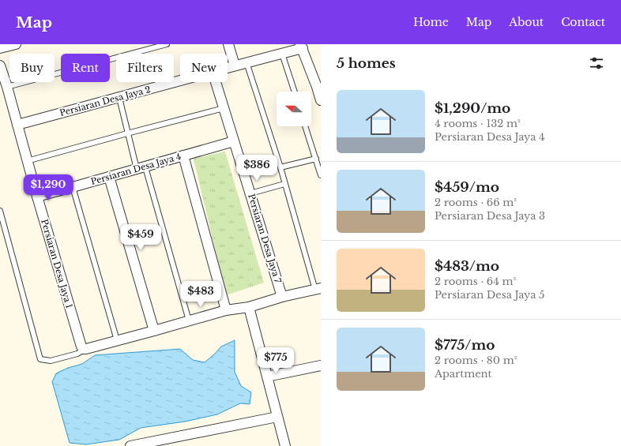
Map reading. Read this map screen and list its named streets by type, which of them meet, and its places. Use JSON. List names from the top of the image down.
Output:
{
  "streets": {
    "street": [
      "Persiaran Desa Jaya 2",
      "Persiaran Desa Jaya 4",
      "Persiaran Desa Jaya 7",
      "Persiaran Desa Jaya 1"
    ]
  },
  "crossings": [
    ["Persiaran Desa Jaya 2", "Persiaran Desa Jaya 1"],
    ["Persiaran Desa Jaya 4", "Persiaran Desa Jaya 7"],
    ["Persiaran Desa Jaya 4", "Persiaran Desa Jaya 1"]
  ],
  "north": "left",
  "page": {
    "header": "Map",
    "nav": [
      "Home",
      "Map",
      "About",
      "Contact"
    ],
    "heading": "5 homes",
    "chip": [
      "Buy",
      "Rent",
      "Filters",
      "New"
    ],
    "list": [
      {
        "name": "$1,290/mo",
        "note": "4 rooms · 132 m² · Persiaran Desa Jaya 4"
      },
      {
        "name": "$459/mo",
        "note": "2 rooms · 66 m² · Persiaran Desa Jaya 3"
      },
      {
        "name": "$483/mo",
        "note": "2 rooms · 64 m² · Persiaran Desa Jaya 5"
      },
      {
        "name": "$775/mo",
        "note": "2 rooms · 80 m² · Apartment"
      }
    ],
    "price": [
      "$386",
      "$1,290",
      "$459",
      "$483",
      "$775"
    ]
  }
}
